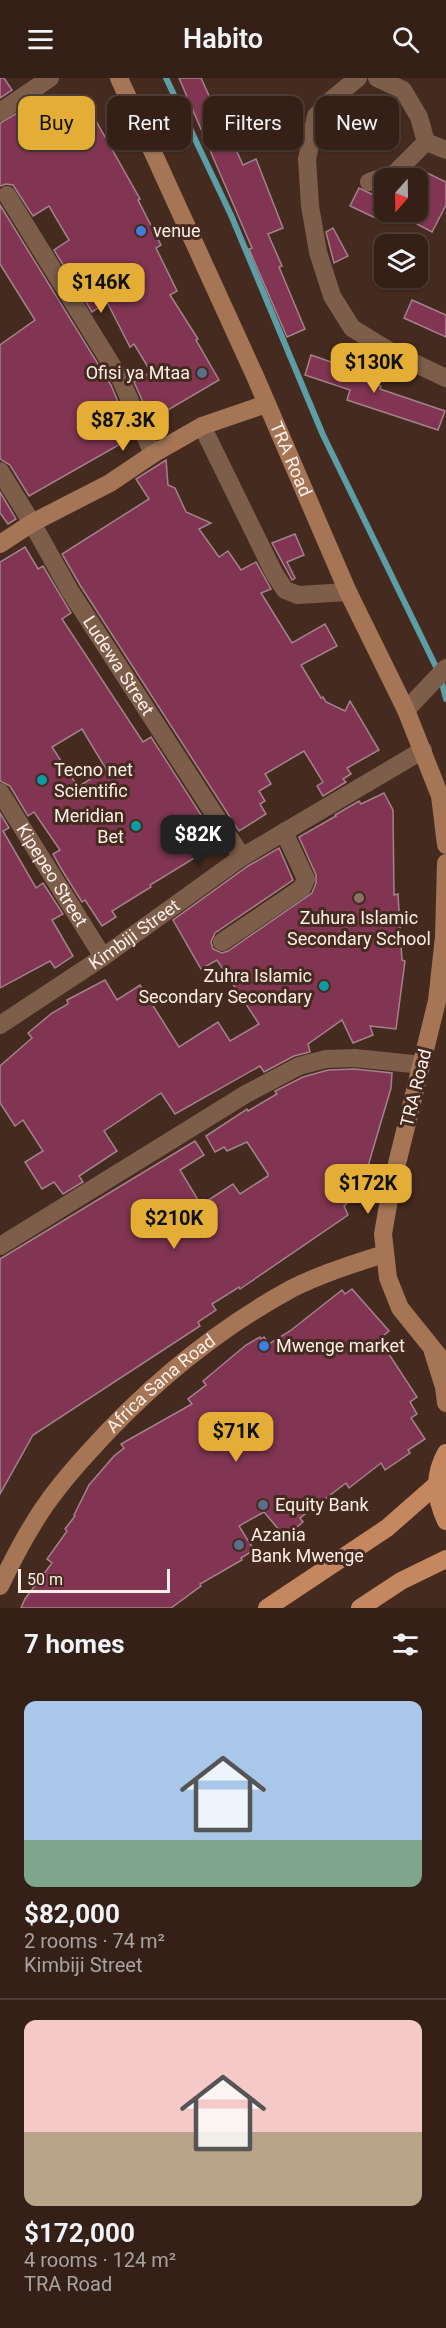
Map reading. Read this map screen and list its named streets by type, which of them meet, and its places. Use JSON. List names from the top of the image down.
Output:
{
  "streets": {
    "main road": ["TRA Road", "Africa Sana Road"],
    "street": ["Ludewa Street", "Kipepeo Street", "Kimbiji Street"]
  },
  "crossings": [
    ["TRA Road", "Kimbiji Street"],
    ["TRA Road", "Africa Sana Road"],
    ["Ludewa Street", "Kimbiji Street"],
    ["Kipepeo Street", "Kimbiji Street"]
  ],
  "places": [
    "venue",
    "Ofisi ya Mtaa",
    "Tecno net Scientific",
    "Meridian Bet",
    "Zuhura Islamic Secondary School",
    "Zuhra Islamic Secondary Secondary",
    "Mwenge market",
    "Equity Bank",
    "Azania Bank Mwenge"
  ],
  "scale_bar": "50 m",
  "north": "bottom",
  "page": {
    "header": "Habito",
    "chip": [
      "Buy",
      "Rent",
      "Filters",
      "New"
    ],
    "price": [
      "$146K",
      "$130K",
      "$87.3K",
      "$82K",
      "$172K",
      "$210K",
      "$71K"
    ],
    "scale": "50 m",
    "heading": "7 homes",
    "list": [
      {
        "name": "$82,000",
        "note": "2 rooms · 74 m² · Kimbiji Street"
      },
      {
        "name": "$172,000",
        "note": "4 rooms · 124 m² · TRA Road"
      }
    ]
  }
}
